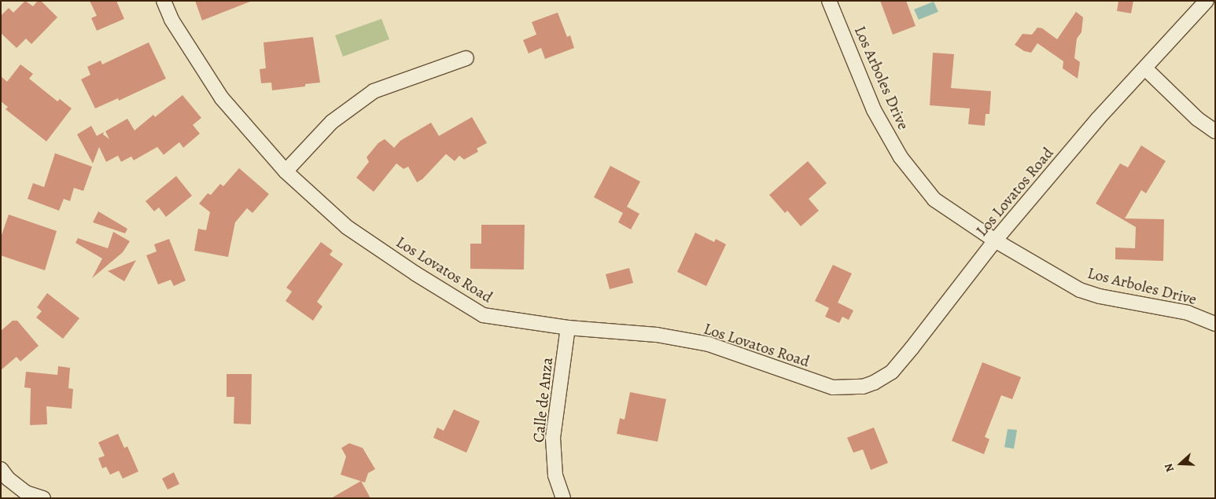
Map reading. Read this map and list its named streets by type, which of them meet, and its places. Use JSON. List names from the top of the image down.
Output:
{
  "streets": {
    "street": ["Los Arboles Drive", "Los Lovatos Road", "Calle de Anza"]
  },
  "crossings": [
    ["Los Arboles Drive", "Los Lovatos Road"],
    ["Los Lovatos Road", "Calle de Anza"]
  ],
  "north": "left"
}
